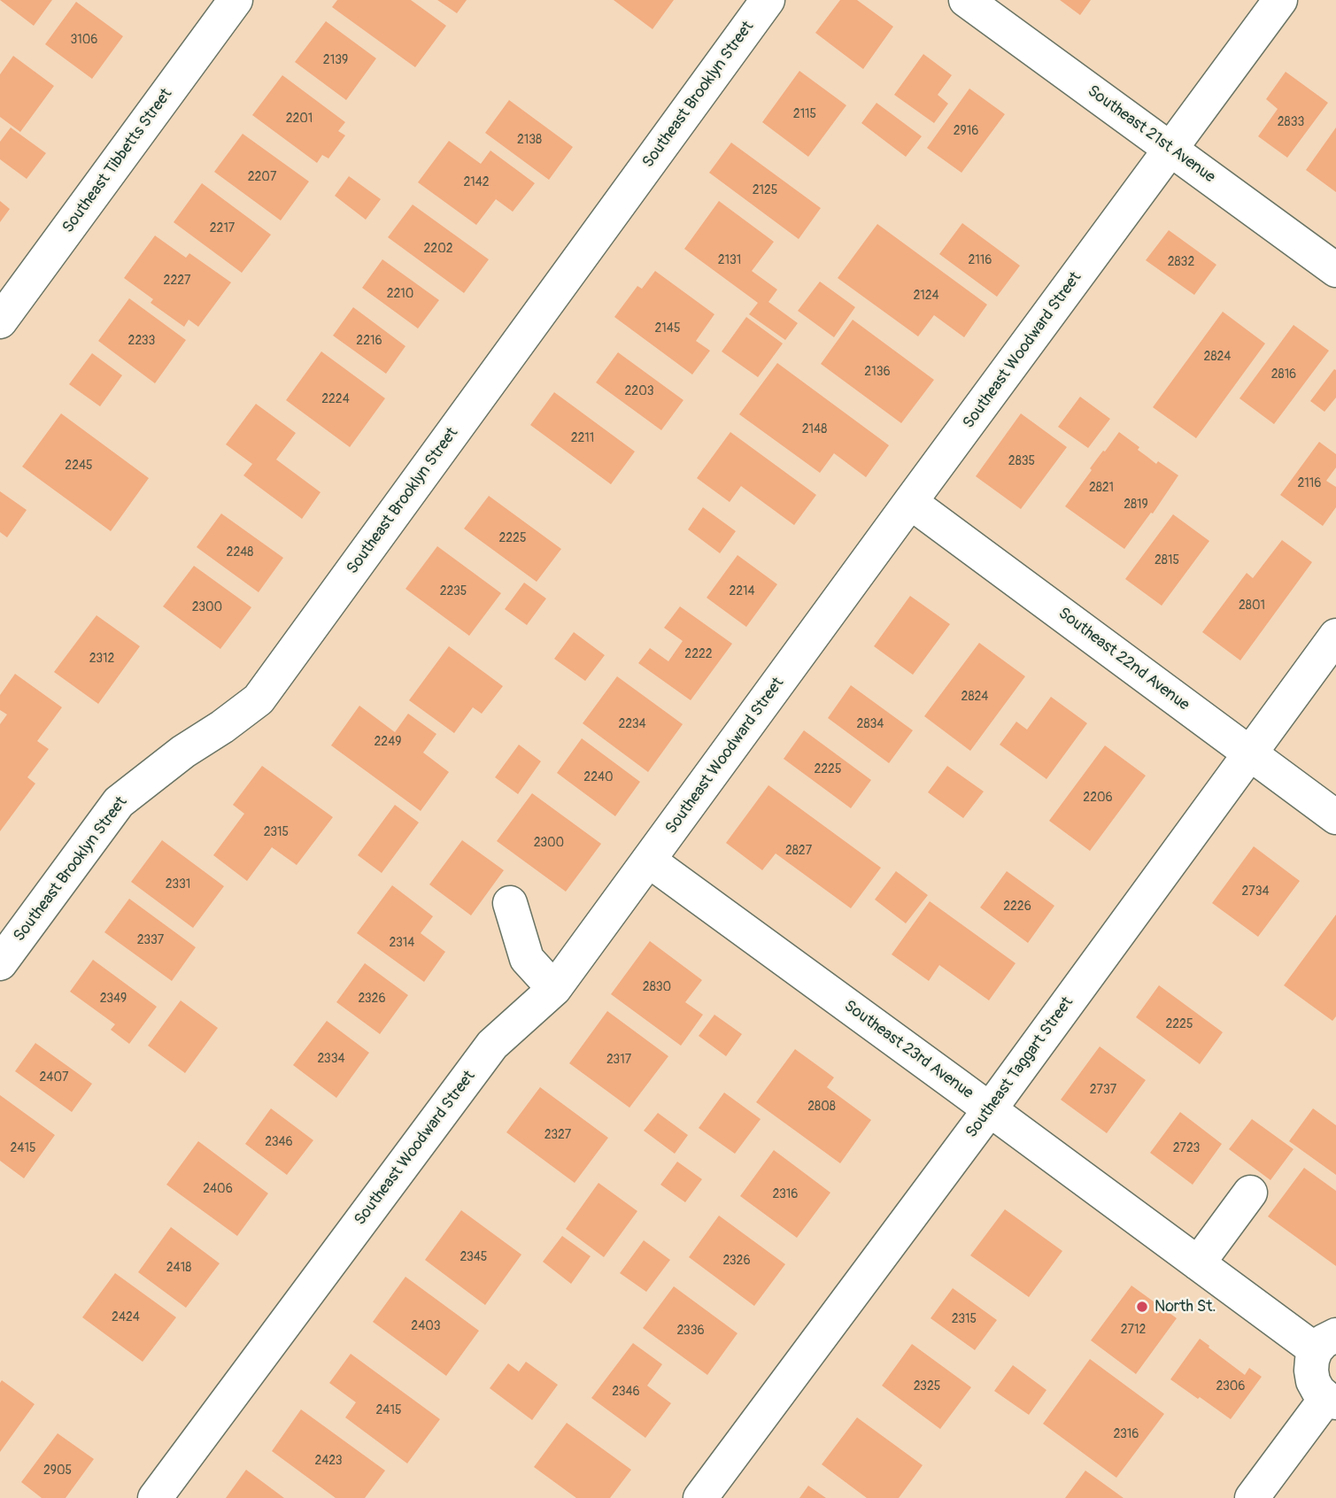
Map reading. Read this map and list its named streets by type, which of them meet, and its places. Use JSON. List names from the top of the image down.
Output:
{
  "streets": {
    "street": [
      "Southeast Brooklyn Street",
      "Southeast 21st Avenue",
      "Southeast Tibbetts Street",
      "Southeast Woodward Street",
      "Southeast 22nd Avenue",
      "Southeast 23rd Avenue",
      "Southeast Taggart Street"
    ]
  },
  "crossings": [
    ["Southeast 21st Avenue", "Southeast Woodward Street"],
    ["Southeast Woodward Street", "Southeast 22nd Avenue"],
    ["Southeast Woodward Street", "Southeast 23rd Avenue"],
    ["Southeast 22nd Avenue", "Southeast Taggart Street"],
    ["Southeast 23rd Avenue", "Southeast Taggart Street"]
  ],
  "places": ["North St."],
  "house_numbers": [
    "3106",
    "2139",
    "2115",
    "2201",
    "2833",
    "2916",
    "2138",
    "2207",
    "2142",
    "2125",
    "2217",
    "2202",
    "2131",
    "2116",
    "2832",
    "2227",
    "2210",
    "2124",
    "2145",
    "2233",
    "2216",
    "2824",
    "2136",
    "2816",
    "2203",
    "2224",
    "2148",
    "2211",
    "2835",
    "2245",
    "2116",
    "2821",
    "2819",
    "2225",
    "2248",
    "2815",
    "2235",
    "2214",
    "2801",
    "2300",
    "2222",
    "2312",
    "2824",
    "2234",
    "2834",
    "2249",
    "2225",
    "2240",
    "2206",
    "2315",
    "2300",
    "2827",
    "2331",
    "2734",
    "2226",
    "2337",
    "2314",
    "2830",
    "2349",
    "2326",
    "2225",
    "2334",
    "2317",
    "2407",
    "2737",
    "2808",
    "2327",
    "2346",
    "2415",
    "2723",
    "2406",
    "2316",
    "2345",
    "2326",
    "2418",
    "2424",
    "2315",
    "2403",
    "2712",
    "2336",
    "2325",
    "2306",
    "2346",
    "2415",
    "2316",
    "2423",
    "2905"
  ]
}
